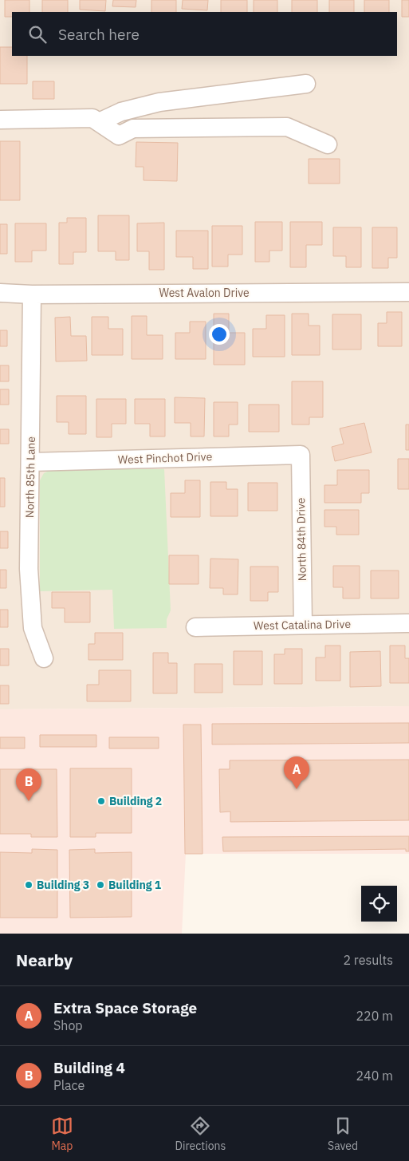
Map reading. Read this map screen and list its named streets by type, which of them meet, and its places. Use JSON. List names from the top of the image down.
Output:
{
  "streets": {
    "street": [
      "West Avalon Drive",
      "West Pinchot Drive",
      "North 85th Lane",
      "North 84th Drive",
      "West Catalina Drive"
    ]
  },
  "crossings": [
    ["West Avalon Drive", "North 85th Lane"],
    ["West Pinchot Drive", "North 85th Lane"],
    ["West Pinchot Drive", "North 84th Drive"],
    ["North 84th Drive", "West Catalina Drive"]
  ],
  "places": ["Building 2", "Building 3", "Building 1"],
  "page": {
    "search": "Search here",
    "pins": ["A", "B"],
    "heading": ["Nearby", "2 results"],
    "list": [
      {
        "mark": "A",
        "name": "Extra Space Storage",
        "note": "Shop",
        "value": "220 m"
      },
      {
        "mark": "B",
        "name": "Building 4",
        "note": "Place",
        "value": "240 m"
      }
    ],
    "nav": ["Map", "Directions", "Saved"]
  }
}
